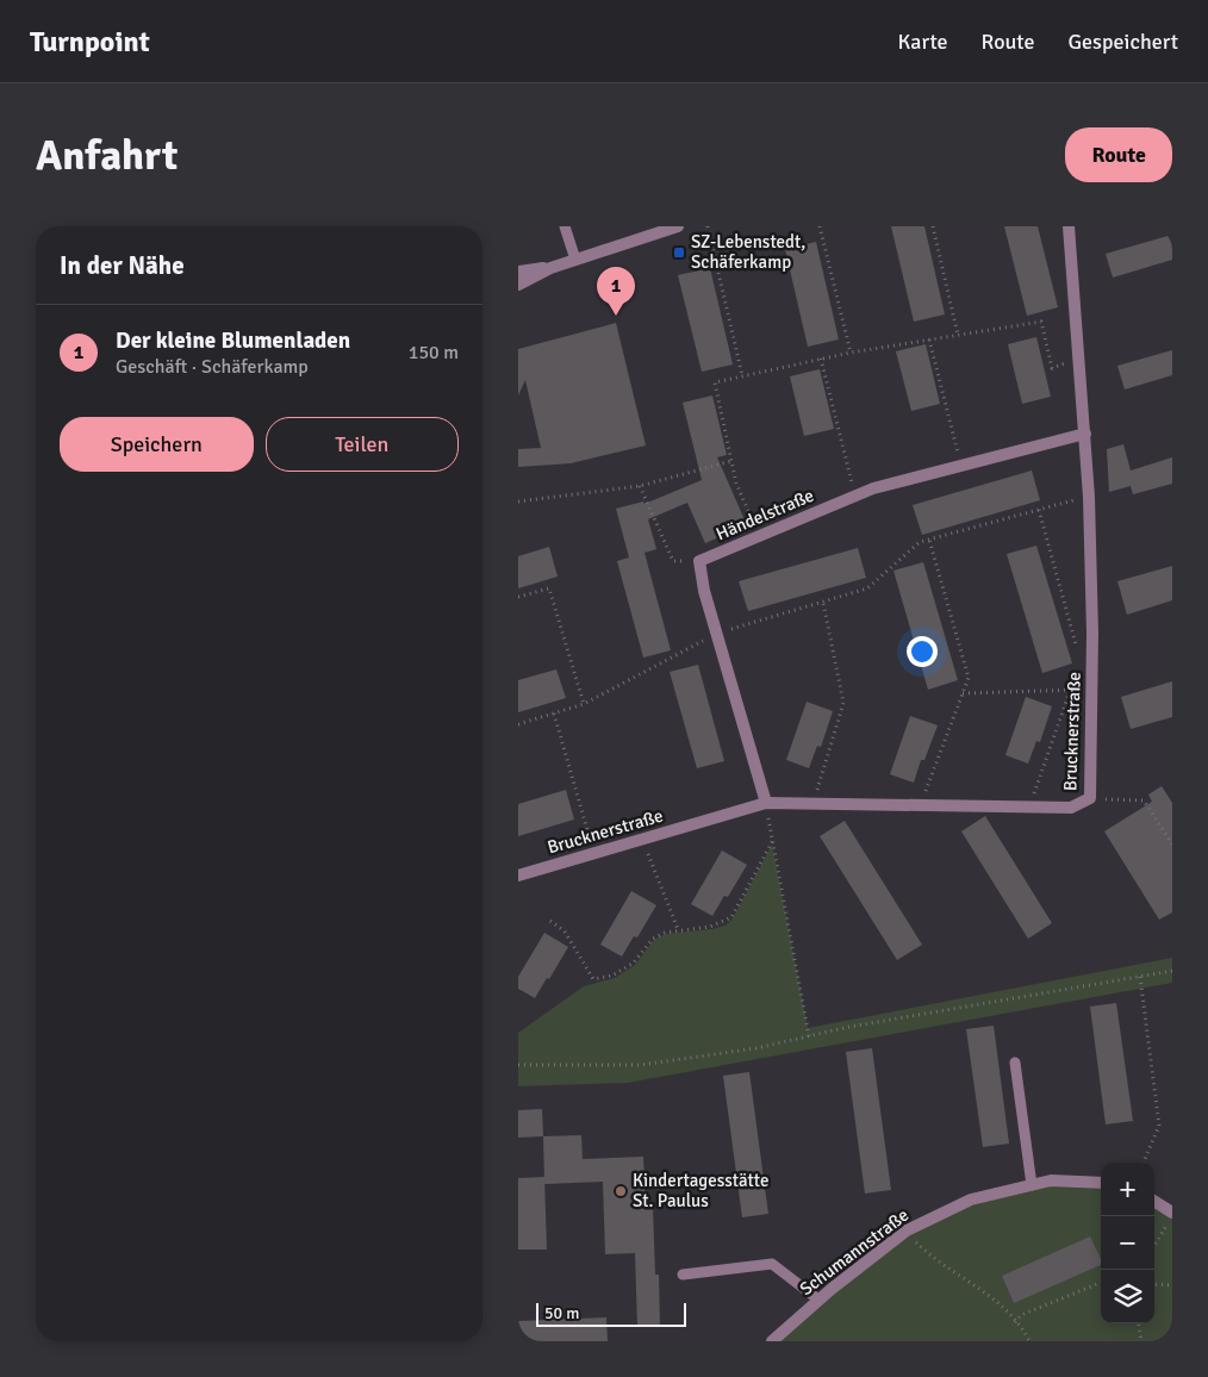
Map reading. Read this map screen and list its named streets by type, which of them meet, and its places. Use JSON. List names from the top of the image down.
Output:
{
  "streets": {
    "street": ["Händelstraße", "Brucknerstraße", "Schumannstraße"]
  },
  "crossings": [
    ["Händelstraße", "Brucknerstraße"]
  ],
  "places": {
    "transit": ["SZ-Lebenstedt, Schäferkamp"],
    "other": ["Kindertagesstätte St. Paulus"]
  },
  "scale_bar": "50 m",
  "page": {
    "header": "Turnpoint",
    "nav": ["Karte", "Route", "Gespeichert"],
    "buttons": [
      "Route",
      ["Speichern", "Teilen"]
    ],
    "title": "Anfahrt",
    "heading": "In der Nähe",
    "pins": "1",
    "list": [
      {
        "mark": "1",
        "name": "Der kleine Blumenladen",
        "note": "Geschäft · Schäferkamp",
        "value": "150 m"
      }
    ],
    "map_buttons": ["+", "−"],
    "scale": "50 m"
  }
}
